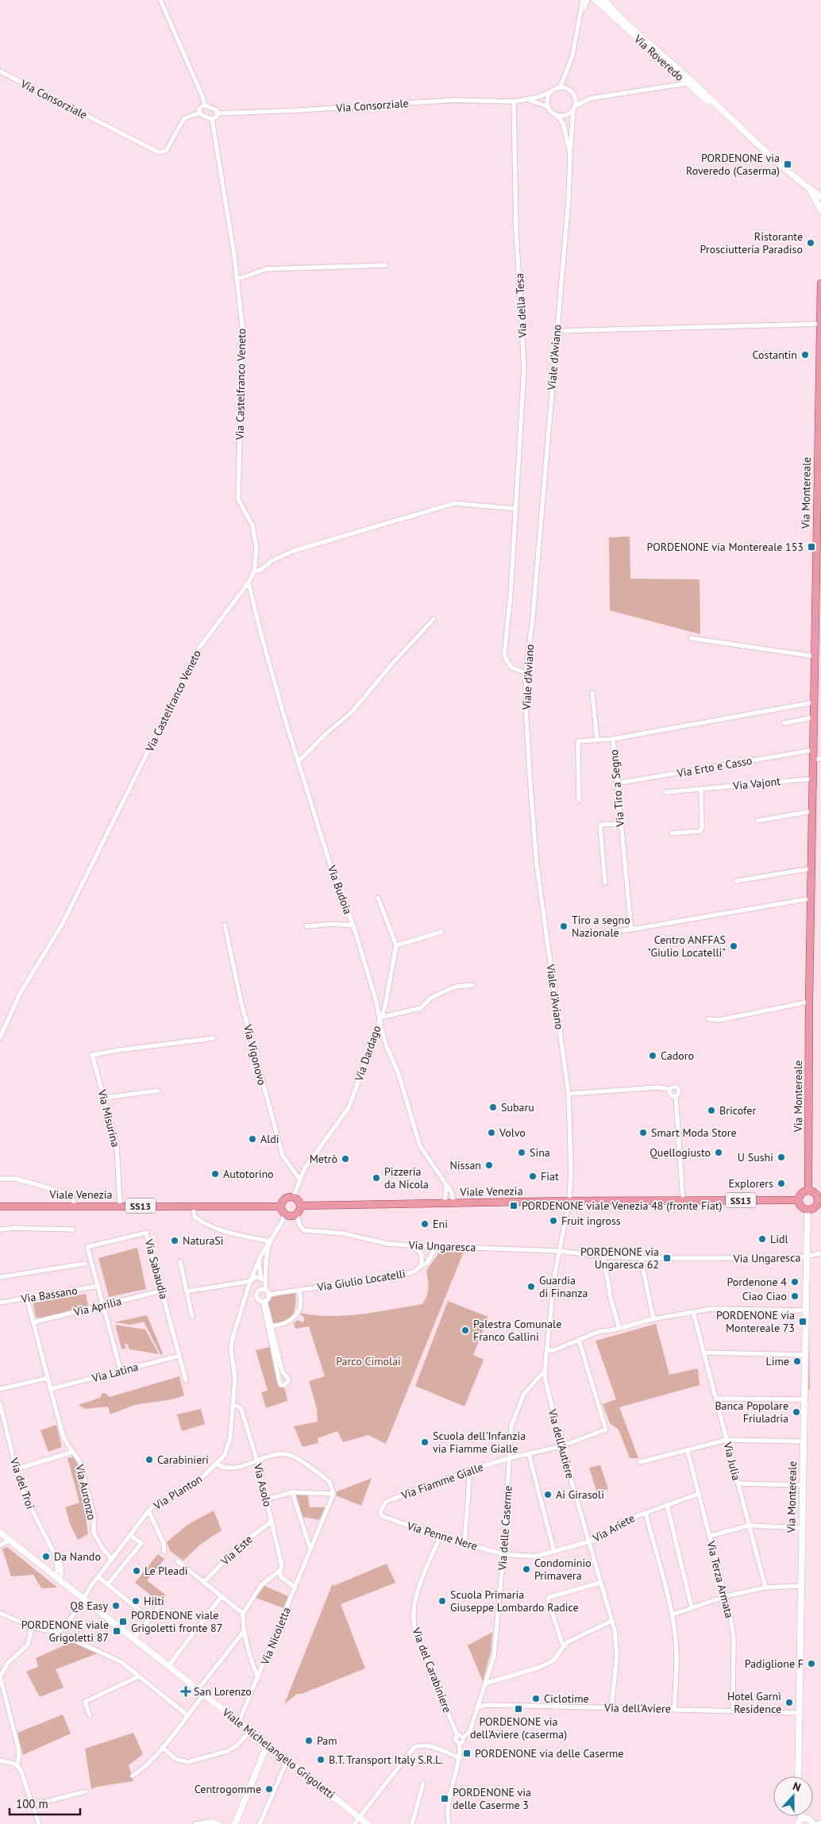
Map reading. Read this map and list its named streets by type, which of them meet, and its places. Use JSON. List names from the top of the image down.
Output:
{
  "streets": {
    "main road": [
      "Via Roveredo",
      "Via Montereale",
      "Viale Venezia",
      "SS13",
      "Viale Michelangelo Grigoletti"
    ],
    "street": [
      "Via Consorziale",
      "Via della Tesa",
      "Viale d'Aviano",
      "Via Castelfranco Veneto",
      "Via Erto e Casso",
      "Via Vajont",
      "Via Tiro a Segno",
      "Via Budoia",
      "Via Dardago",
      "Via Vigonovo",
      "Via Misurina",
      "Via Ungaresca",
      "Via Sabaudia",
      "Via Giulio Locatelli",
      "Via Bassano",
      "Via Aprilia",
      "Via Latina",
      "Via dell'Autiere",
      "Via Julia",
      "Via Fiamme Gialle",
      "Via del Troi",
      "Via Asolo",
      "Via Auronzo",
      "Via Planton",
      "Via delle Caserme",
      "Via Ariete",
      "Via Penne Nere",
      "Via Este",
      "Via Terza Armata",
      "Via Nicoletta",
      "Via del Carabiniere",
      "Via dell'Aviere"
    ]
  },
  "crossings": [
    ["Via Consorziale", "Via della Tesa"],
    ["Via Consorziale", "Viale d'Aviano"],
    ["Via della Tesa", "Viale d'Aviano"],
    ["Viale d'Aviano", "Viale Venezia"],
    ["Viale d'Aviano", "Via dell'Autiere"],
    ["Via Castelfranco Veneto", "Via Budoia"],
    ["Via Montereale", "Via Erto e Casso"],
    ["Via Montereale", "Via Vajont"],
    ["Via Montereale", "Viale Venezia"],
    ["Via Montereale", "Via Ungaresca"],
    ["Via Montereale", "Via dell'Aviere"],
    ["Via Erto e Casso", "Via Tiro a Segno"],
    ["Via Budoia", "Via Dardago"],
    ["Via Budoia", "Viale Venezia"],
    ["Via Dardago", "Via Vigonovo"],
    ["Via Dardago", "Viale Venezia"],
    ["Via Dardago", "Via Ungaresca"],
    ["Via Dardago", "Via Planton"],
    ["Via Misurina", "Viale Venezia"],
    ["Viale Venezia", "Via Ungaresca"],
    ["Viale Venezia", "Via dell'Autiere"],
    ["Viale Venezia", "Via Planton"],
    ["Via Ungaresca", "Via dell'Autiere"],
    ["Via Ungaresca", "Via Planton"],
    ["Via Sabaudia", "Via Bassano"],
    ["Via Sabaudia", "Via Aprilia"],
    ["Via Sabaudia", "Via Latina"],
    ["Via Bassano", "Via Auronzo"],
    ["Via Aprilia", "Via Auronzo"],
    ["Via Latina", "Via Auronzo"],
    ["Via dell'Autiere", "Via Fiamme Gialle"],
    ["Via dell'Autiere", "Via delle Caserme"],
    ["Via dell'Autiere", "Via Ariete"],
    ["Via dell'Autiere", "Via dell'Aviere"],
    ["Via Fiamme Gialle", "Via delle Caserme"],
    ["Via Fiamme Gialle", "Via Penne Nere"],
    ["Via del Troi", "Viale Michelangelo Grigoletti"],
    ["Via Asolo", "Via Planton"],
    ["Via Asolo", "Via Este"],
    ["Via Auronzo", "Via Planton"],
    ["Via Planton", "Viale Michelangelo Grigoletti"],
    ["Via delle Caserme", "Via Ariete"],
    ["Via delle Caserme", "Via Penne Nere"],
    ["Via delle Caserme", "Via del Carabiniere"],
    ["Via delle Caserme", "Via dell'Aviere"],
    ["Via Ariete", "Via Penne Nere"],
    ["Via Ariete", "Via Terza Armata"],
    ["Via Penne Nere", "Via del Carabiniere"],
    ["Via Terza Armata", "Via dell'Aviere"],
    ["Via Nicoletta", "Viale Michelangelo Grigoletti"]
  ],
  "parks": ["Parco Cimolai"],
  "places": {
    "transit": [
      "PORDENONE via Roveredo (Caserma)",
      "PORDENONE via Montereale 153",
      "PORDENONE viale Venezia 48 (fronte Fiat)",
      "PORDENONE via Ungaresca 62",
      "PORDENONE via Montereale 73",
      "PORDENONE viale Grigoletti fronte 87",
      "PORDENONE viale Grigoletti 87",
      "PORDENONE via dell'Aviere (caserma)",
      "PORDENONE via delle Caserme",
      "PORDENONE via delle Caserme 3"
    ],
    "other": [
      "Ristorante Prosciutteria Paradiso",
      "Costantin",
      "Tiro a segno Nazionale",
      "Centro ANFFAS \"Giulio Locatelli\"",
      "Cadoro",
      "Subaru",
      "Bricofer",
      "Volvo",
      "Smart Moda Store",
      "Aldi",
      "Sina",
      "Quellogiusto",
      "U Sushi",
      "Metrò",
      "Nissan",
      "Autotorino",
      "Fiat",
      "Pizzeria da Nicola",
      "Explorers",
      "Fruit ingross",
      "Eni",
      "Lidl",
      "NaturaSì",
      "Pordenone 4",
      "Guardia di Finanza",
      "Ciao Ciao",
      "Palestra Comunale Franco Gallini",
      "Lime",
      "Banca Popolare Friuladria",
      "Scuola dell'Infanzia via Fiamme Gialle",
      "Carabinieri",
      "Ai Girasoli",
      "Da Nando",
      "Condominio Primavera",
      "Le Pleadi",
      "Hilti",
      "Scuola Primaria Giuseppe Lombardo Radice",
      "Q8 Easy",
      "Padiglione F",
      "Ciclotime",
      "Hotel Garnì Residence",
      "Pam",
      "B.T. Transport Italy S.R.L.",
      "Centrogomme"
    ],
    "health": ["San Lorenzo"]
  },
  "scale_bar": "100 m",
  "north": "top"
}
